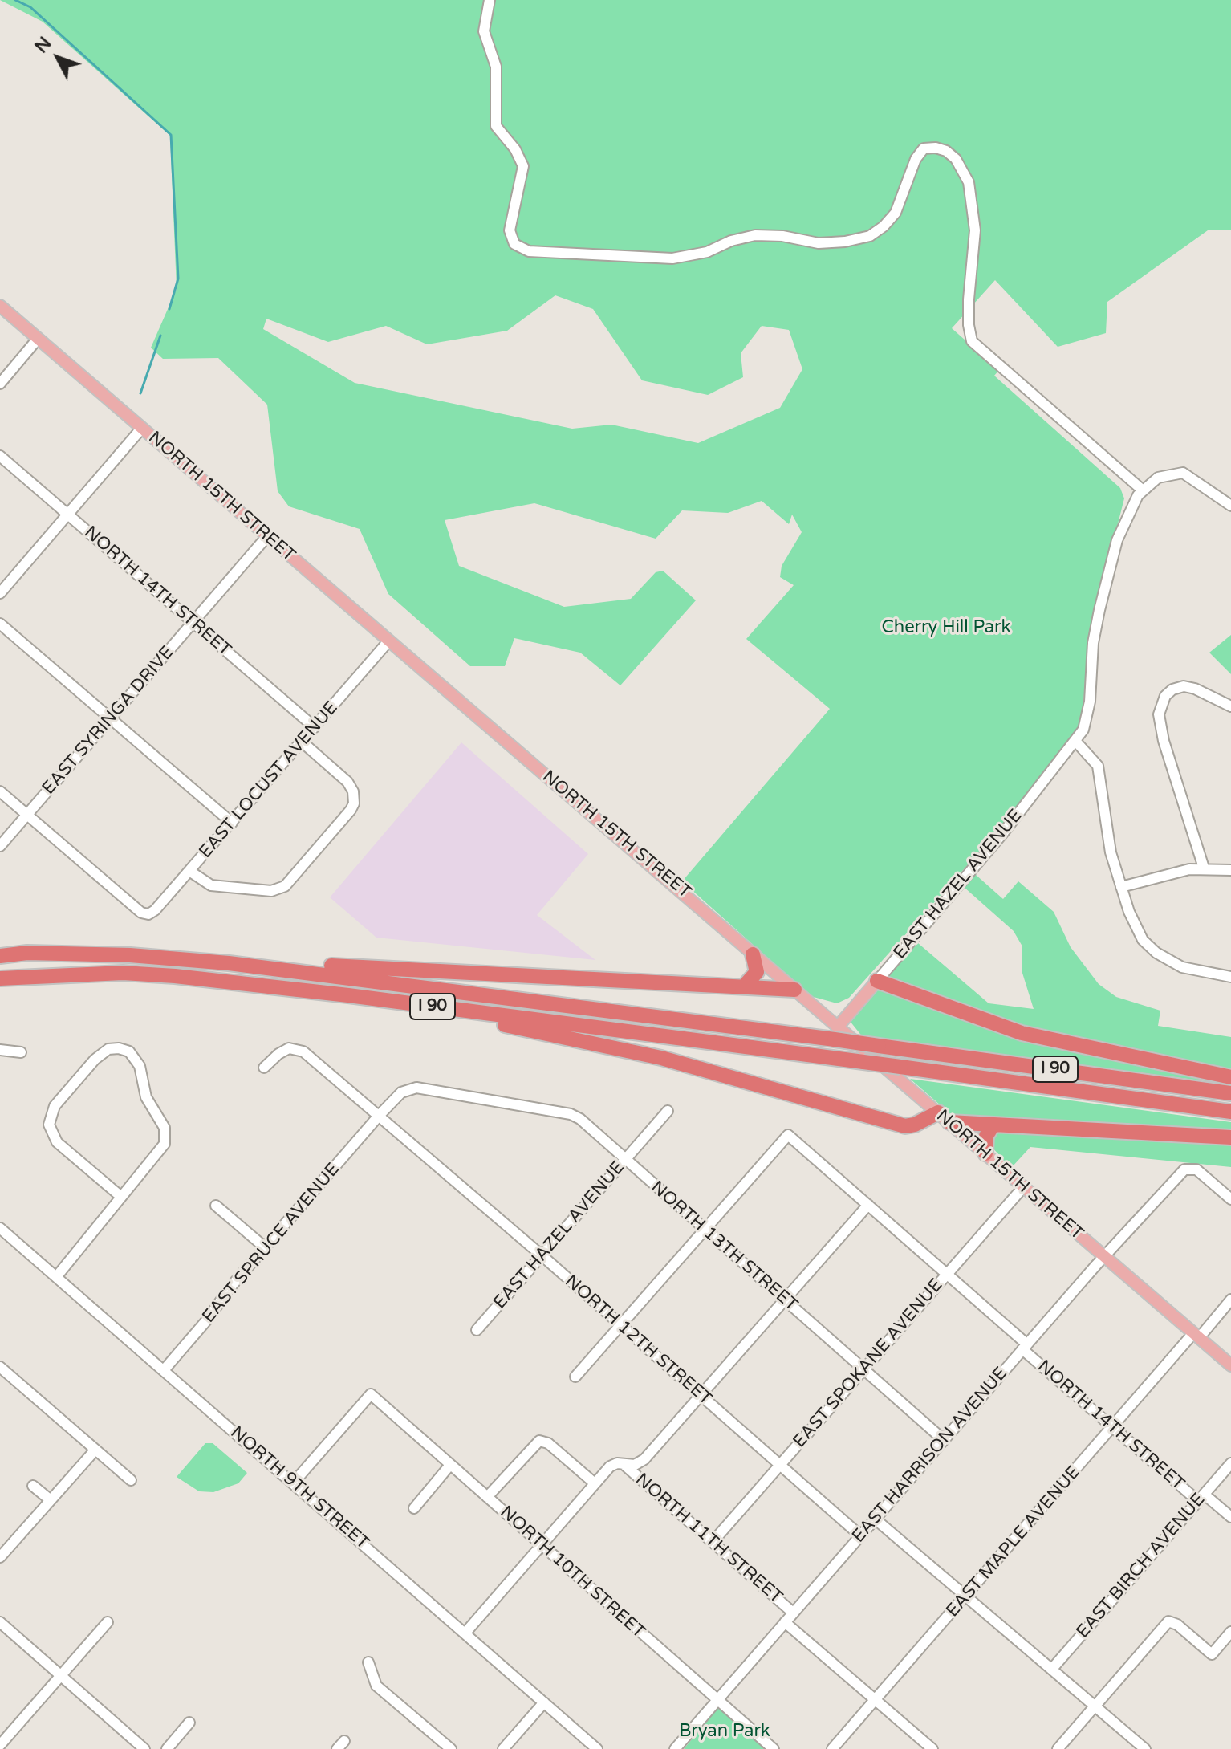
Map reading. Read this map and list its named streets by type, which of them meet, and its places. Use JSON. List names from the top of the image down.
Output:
{
  "streets": {
    "highway": ["I 90"],
    "main road": ["NORTH 15TH STREET", "EAST HAZEL AVENUE"],
    "street": [
      "NORTH 14TH STREET",
      "EAST SYRINGA DRIVE",
      "EAST LOCUST AVENUE",
      "EAST SPRUCE AVENUE",
      "NORTH 13TH STREET",
      "NORTH 12TH STREET",
      "EAST SPOKANE AVENUE",
      "EAST HARRISON AVENUE",
      "NORTH 9TH STREET",
      "NORTH 11TH STREET",
      "EAST MAPLE AVENUE",
      "EAST BIRCH AVENUE",
      "NORTH 10TH STREET"
    ]
  },
  "crossings": [
    ["NORTH 15TH STREET", "EAST SYRINGA DRIVE"],
    ["NORTH 15TH STREET", "EAST LOCUST AVENUE"],
    ["NORTH 15TH STREET", "EAST HAZEL AVENUE"],
    ["NORTH 15TH STREET", "I 90"],
    ["NORTH 15TH STREET", "EAST SPOKANE AVENUE"],
    ["NORTH 15TH STREET", "EAST HARRISON AVENUE"],
    ["NORTH 15TH STREET", "EAST MAPLE AVENUE"],
    ["NORTH 14TH STREET", "EAST SYRINGA DRIVE"],
    ["NORTH 14TH STREET", "EAST LOCUST AVENUE"],
    ["NORTH 14TH STREET", "NORTH 13TH STREET"],
    ["NORTH 14TH STREET", "EAST SPOKANE AVENUE"],
    ["NORTH 14TH STREET", "EAST HARRISON AVENUE"],
    ["NORTH 14TH STREET", "EAST MAPLE AVENUE"],
    ["NORTH 14TH STREET", "EAST BIRCH AVENUE"],
    ["EAST SYRINGA DRIVE", "EAST LOCUST AVENUE"],
    ["EAST HAZEL AVENUE", "I 90"],
    ["EAST HAZEL AVENUE", "NORTH 13TH STREET"],
    ["EAST HAZEL AVENUE", "NORTH 12TH STREET"],
    ["EAST SPRUCE AVENUE", "NORTH 13TH STREET"],
    ["EAST SPRUCE AVENUE", "NORTH 12TH STREET"],
    ["EAST SPRUCE AVENUE", "NORTH 9TH STREET"],
    ["NORTH 13TH STREET", "NORTH 12TH STREET"],
    ["NORTH 13TH STREET", "EAST SPOKANE AVENUE"],
    ["NORTH 13TH STREET", "EAST HARRISON AVENUE"],
    ["NORTH 12TH STREET", "EAST SPOKANE AVENUE"],
    ["NORTH 12TH STREET", "EAST HARRISON AVENUE"],
    ["EAST SPOKANE AVENUE", "NORTH 11TH STREET"],
    ["EAST HARRISON AVENUE", "NORTH 11TH STREET"],
    ["EAST HARRISON AVENUE", "NORTH 10TH STREET"],
    ["NORTH 9TH STREET", "NORTH 10TH STREET"],
    ["NORTH 11TH STREET", "EAST MAPLE AVENUE"]
  ],
  "parks": ["Cherry Hill Park", "Bryan Park"],
  "north": "top left"
}
